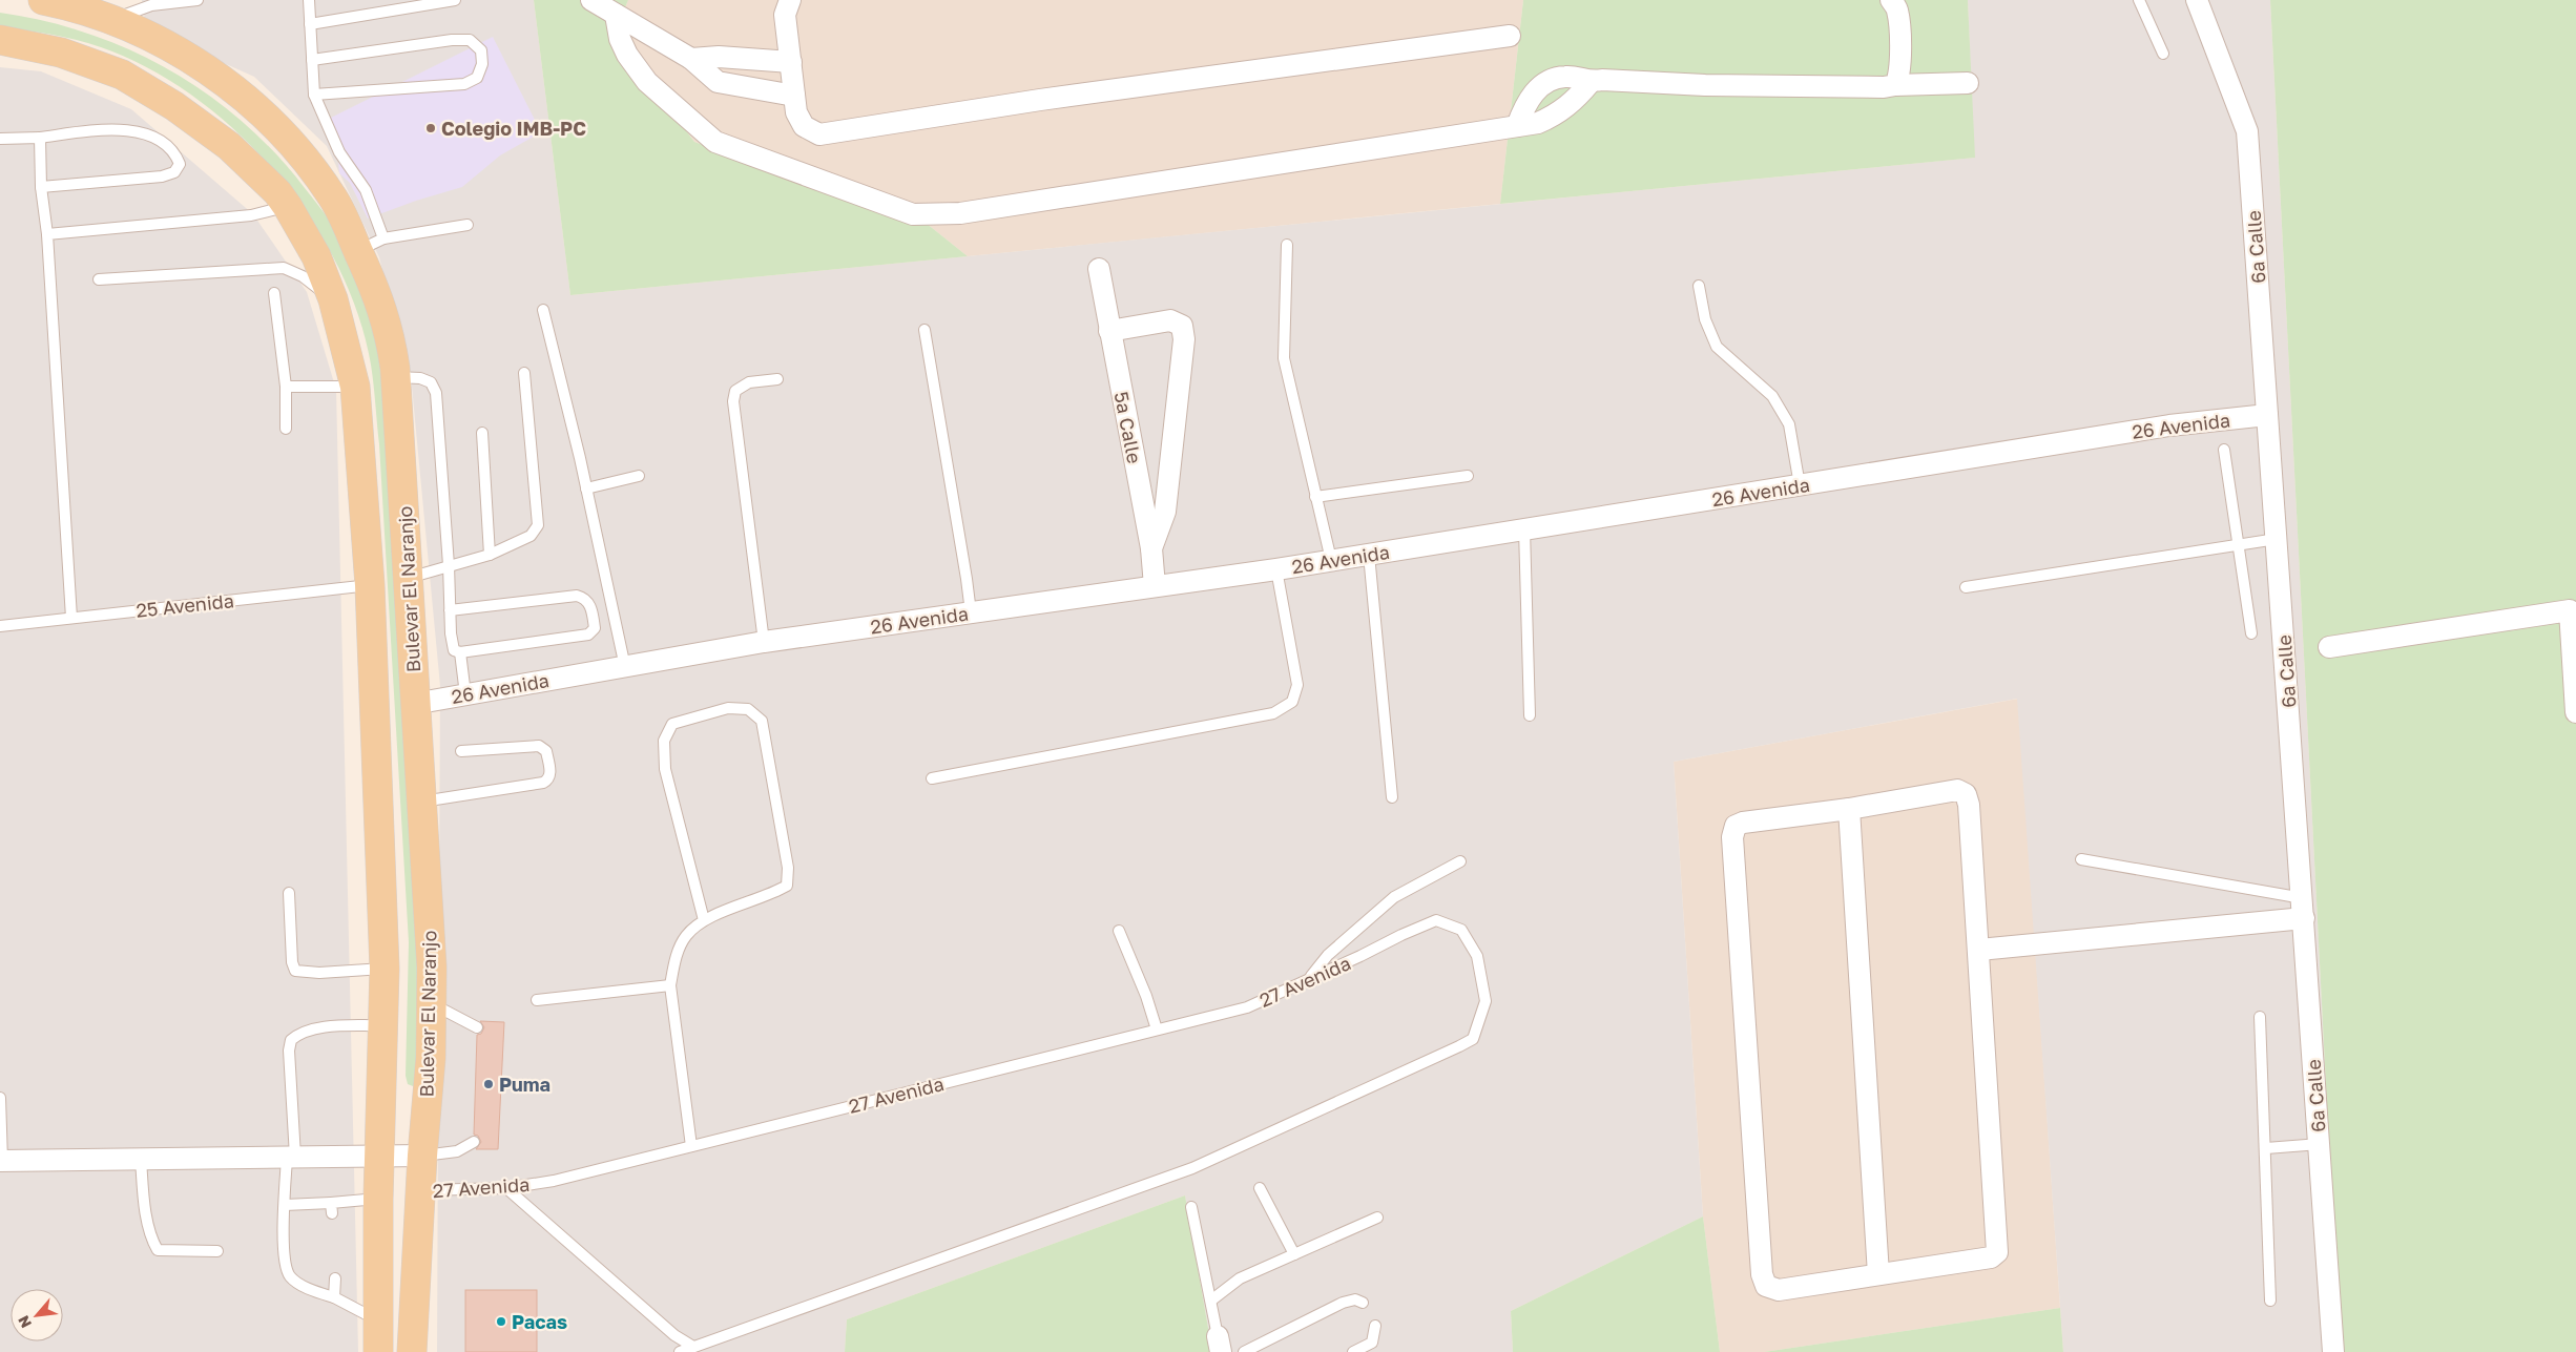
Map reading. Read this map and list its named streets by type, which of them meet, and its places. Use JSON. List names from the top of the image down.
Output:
{
  "streets": {
    "main road": ["Bulevar El Naranjo"],
    "street": [
      "6a Calle",
      "26 Avenida",
      "5a Calle",
      "27 Avenida"
    ],
    "lane": ["25 Avenida"]
  },
  "crossings": [
    ["6a Calle", "26 Avenida"],
    ["26 Avenida", "5a Calle"],
    ["26 Avenida", "Bulevar El Naranjo"],
    ["Bulevar El Naranjo", "25 Avenida"],
    ["Bulevar El Naranjo", "27 Avenida"]
  ],
  "places": ["Colegio IMB-PC", "Puma", "Pacas"],
  "north": "bottom left"
}
